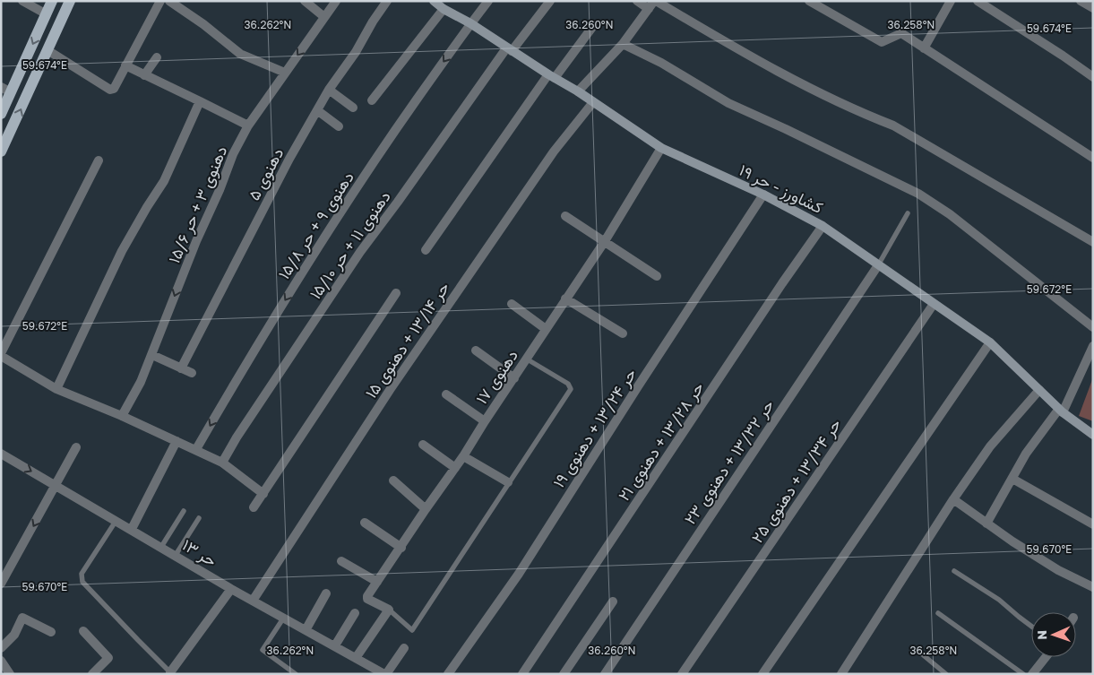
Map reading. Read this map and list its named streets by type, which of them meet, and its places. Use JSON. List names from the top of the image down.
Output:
{
  "streets": {
    "street": [
      "دهنوی ۵",
      "کشاورز - حر ۱۹",
      "دهنوی ۳ + حر ۱۵/۶",
      "دهنوی ۹ + حر ۱۵/۸",
      "دهنوی ۱۱ + حر ۱۵/۱۰",
      "حر ۱۳/۱۴ + دهنوی ۱۵",
      "دهنوی ۱۷",
      "حر ۱۳/۲۴ + دهنوی ۱۹",
      "حر ۱۳/۲۸ + دهنوی ۲۱",
      "حر ۱۳/۳۲ + دهنوی ۲۳",
      "حر ۱۳/۳۴ + دهنوی ۲۵",
      "حر ۱۳"
    ]
  },
  "crossings": [
    ["کشاورز - حر ۱۹", "دهنوی ۹ + حر ۱۵/۸"],
    ["کشاورز - حر ۱۹", "دهنوی ۱۱ + حر ۱۵/۱۰"],
    ["کشاورز - حر ۱۹", "حر ۱۳/۱۴ + دهنوی ۱۵"],
    ["کشاورز - حر ۱۹", "دهنوی ۱۷"],
    ["کشاورز - حر ۱۹", "حر ۱۳/۲۴ + دهنوی ۱۹"],
    ["کشاورز - حر ۱۹", "حر ۱۳/۲۸ + دهنوی ۲۱"],
    ["کشاورز - حر ۱۹", "حر ۱۳/۳۲ + دهنوی ۲۳"],
    ["کشاورز - حر ۱۹", "حر ۱۳/۳۴ + دهنوی ۲۵"],
    ["حر ۱۳/۱۴ + دهنوی ۱۵", "حر ۱۳"]
  ],
  "one_way": ["دهنوی ۹ + حر ۱۵/۸"],
  "north": "left",
  "coordinates": [
    "36.262°N",
    "36.260°N",
    "36.258°N",
    "59.674°E",
    "59.672°E",
    "59.670°E"
  ]
}
